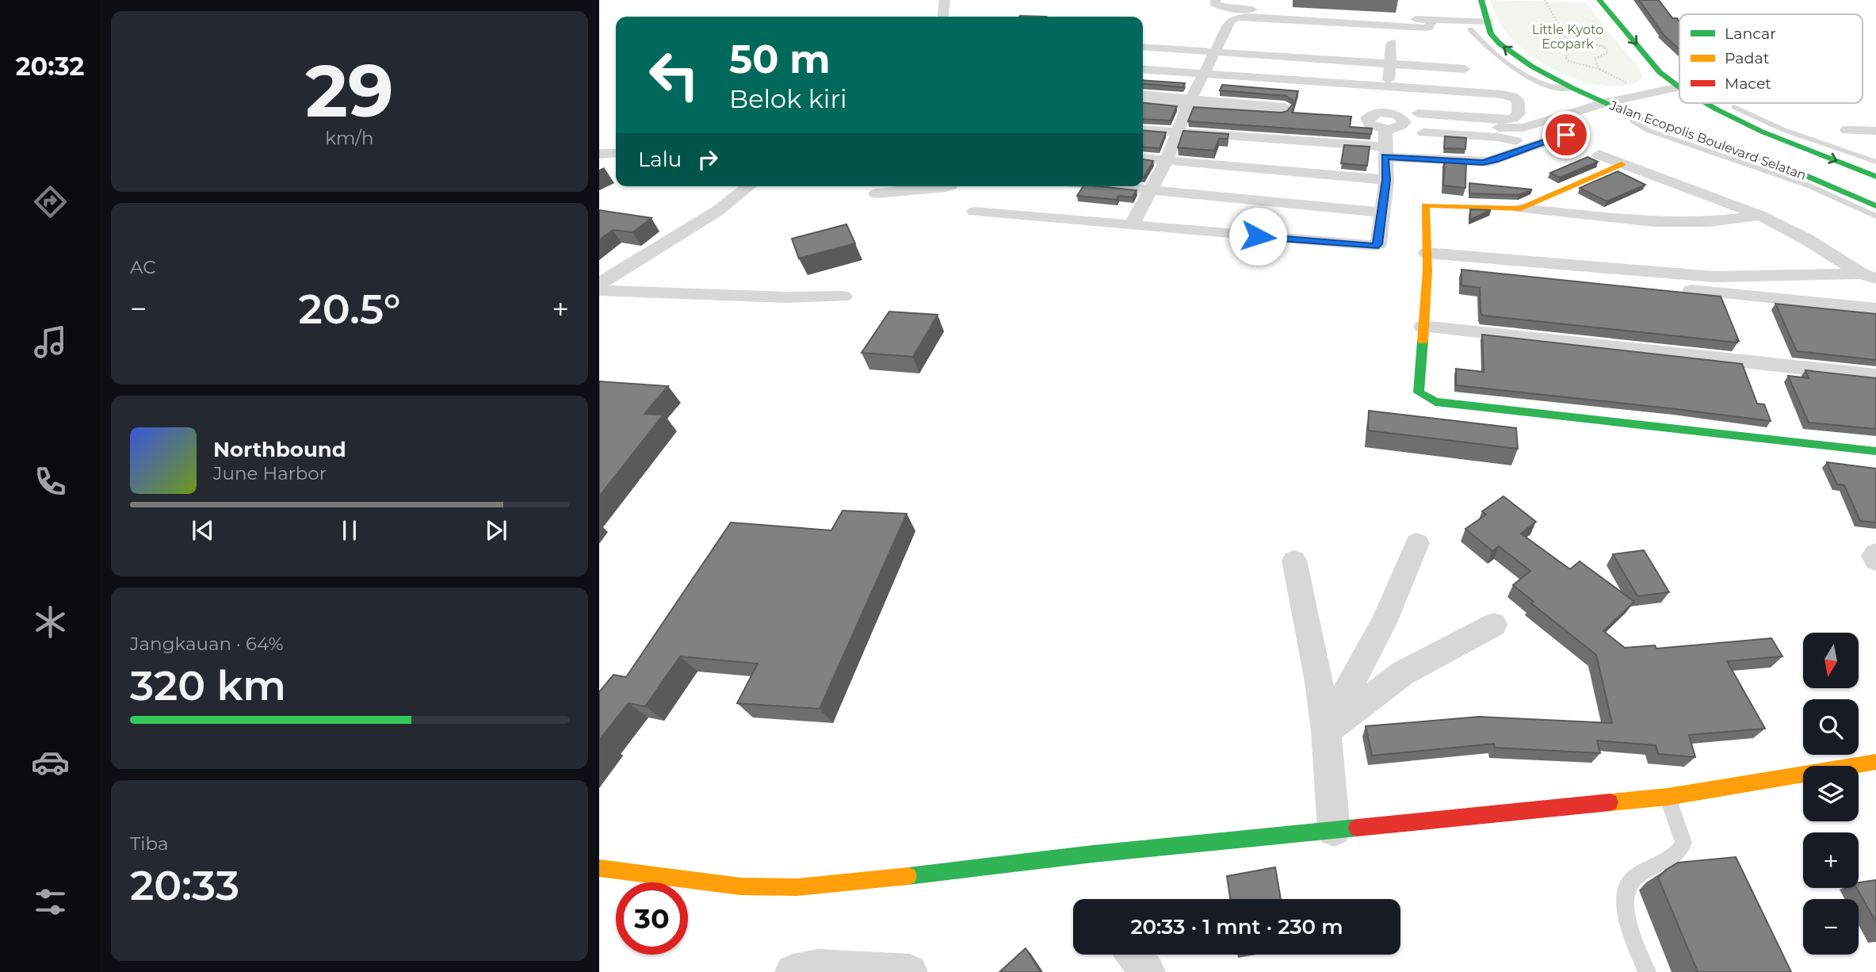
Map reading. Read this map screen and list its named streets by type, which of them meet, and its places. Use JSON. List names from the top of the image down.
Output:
{
  "streets": {
    "street": ["Jalan Ecopolis Boulevard Selatan"]
  },
  "parks": ["Little Kyoto Ecopark"],
  "legend": ["Lancar", "Padat", "Macet"],
  "north": "bottom",
  "page": {
    "tabs": "20:32",
    "tile": [
      ["29", "km/h"],
      "AC",
      ["Jangkauan · 64%", "320 km"],
      ["Tiba", "20:33"]
    ],
    "turn": ["50 m", "Belok kiri"],
    "then": "Lalu",
    "heat": ["−", "20.5°", "+"],
    "song": ["Northbound", "June Harbor"],
    "map_buttons": ["+", "−"],
    "limit": "30",
    "trip": "20:33 · 1 mnt · 230 m"
  }
}
